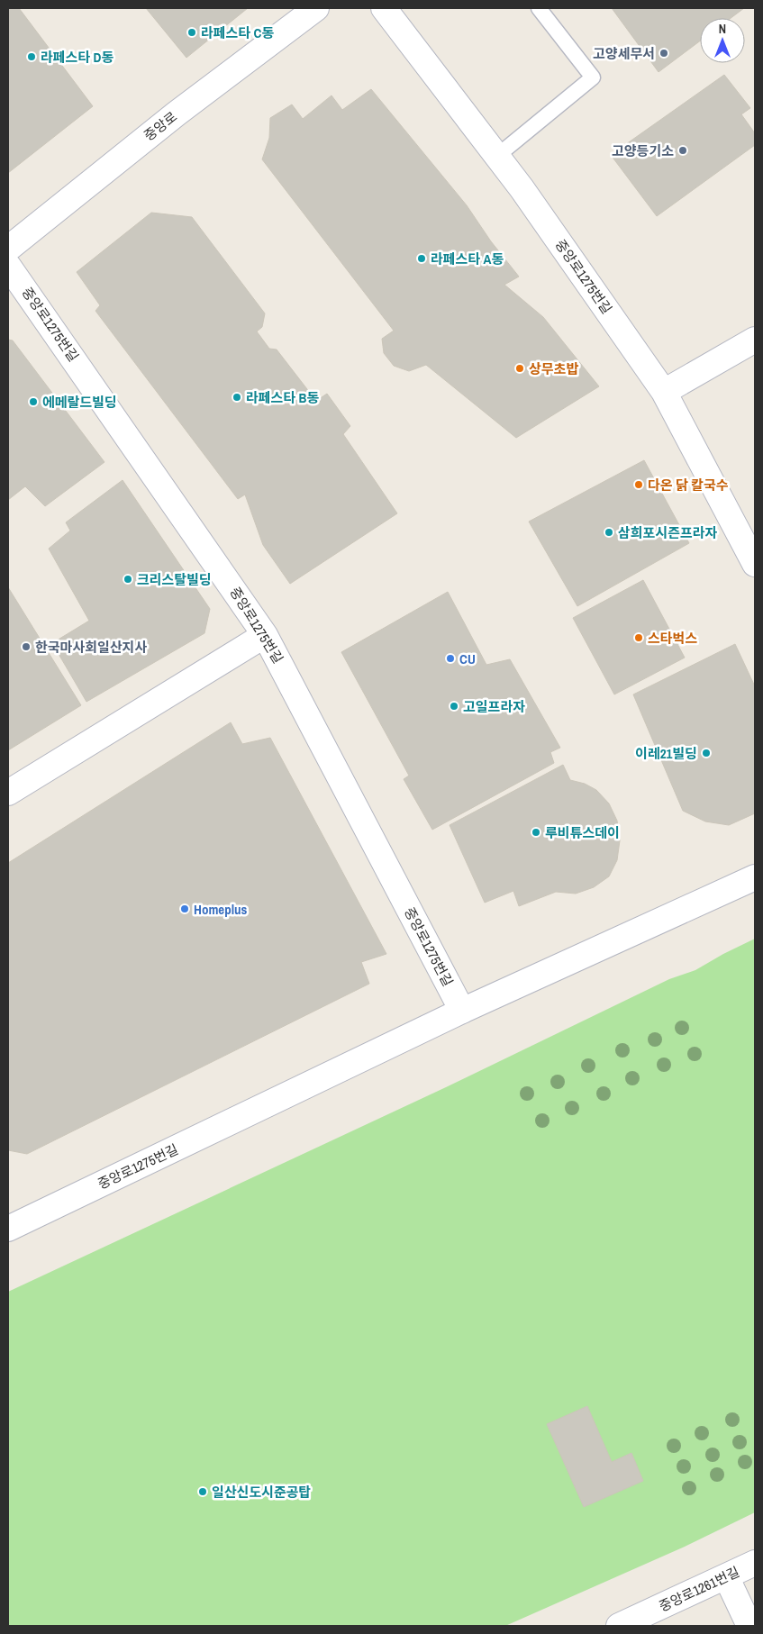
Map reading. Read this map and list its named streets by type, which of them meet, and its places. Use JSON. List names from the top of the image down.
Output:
{
  "streets": {
    "street": ["중앙로", "중앙로1275번길", "중앙로1261번길"]
  },
  "places": [
    "라페스타 C동",
    "고양세무서",
    "라페스타 D동",
    "고양등기소",
    "라페스타 A동",
    "상무초밥",
    "라페스타 B동",
    "에메랄드빌딩",
    "다온 닭 칼국수",
    "삼희포시즌프라자",
    "크리스탈빌딩",
    "스타벅스",
    "한국마사회일산지사",
    "CU",
    "고일프라자",
    "이레21빌딩",
    "루비튜스데이",
    "Homeplus",
    "일산신도시준공탑"
  ],
  "north": "top"
}
